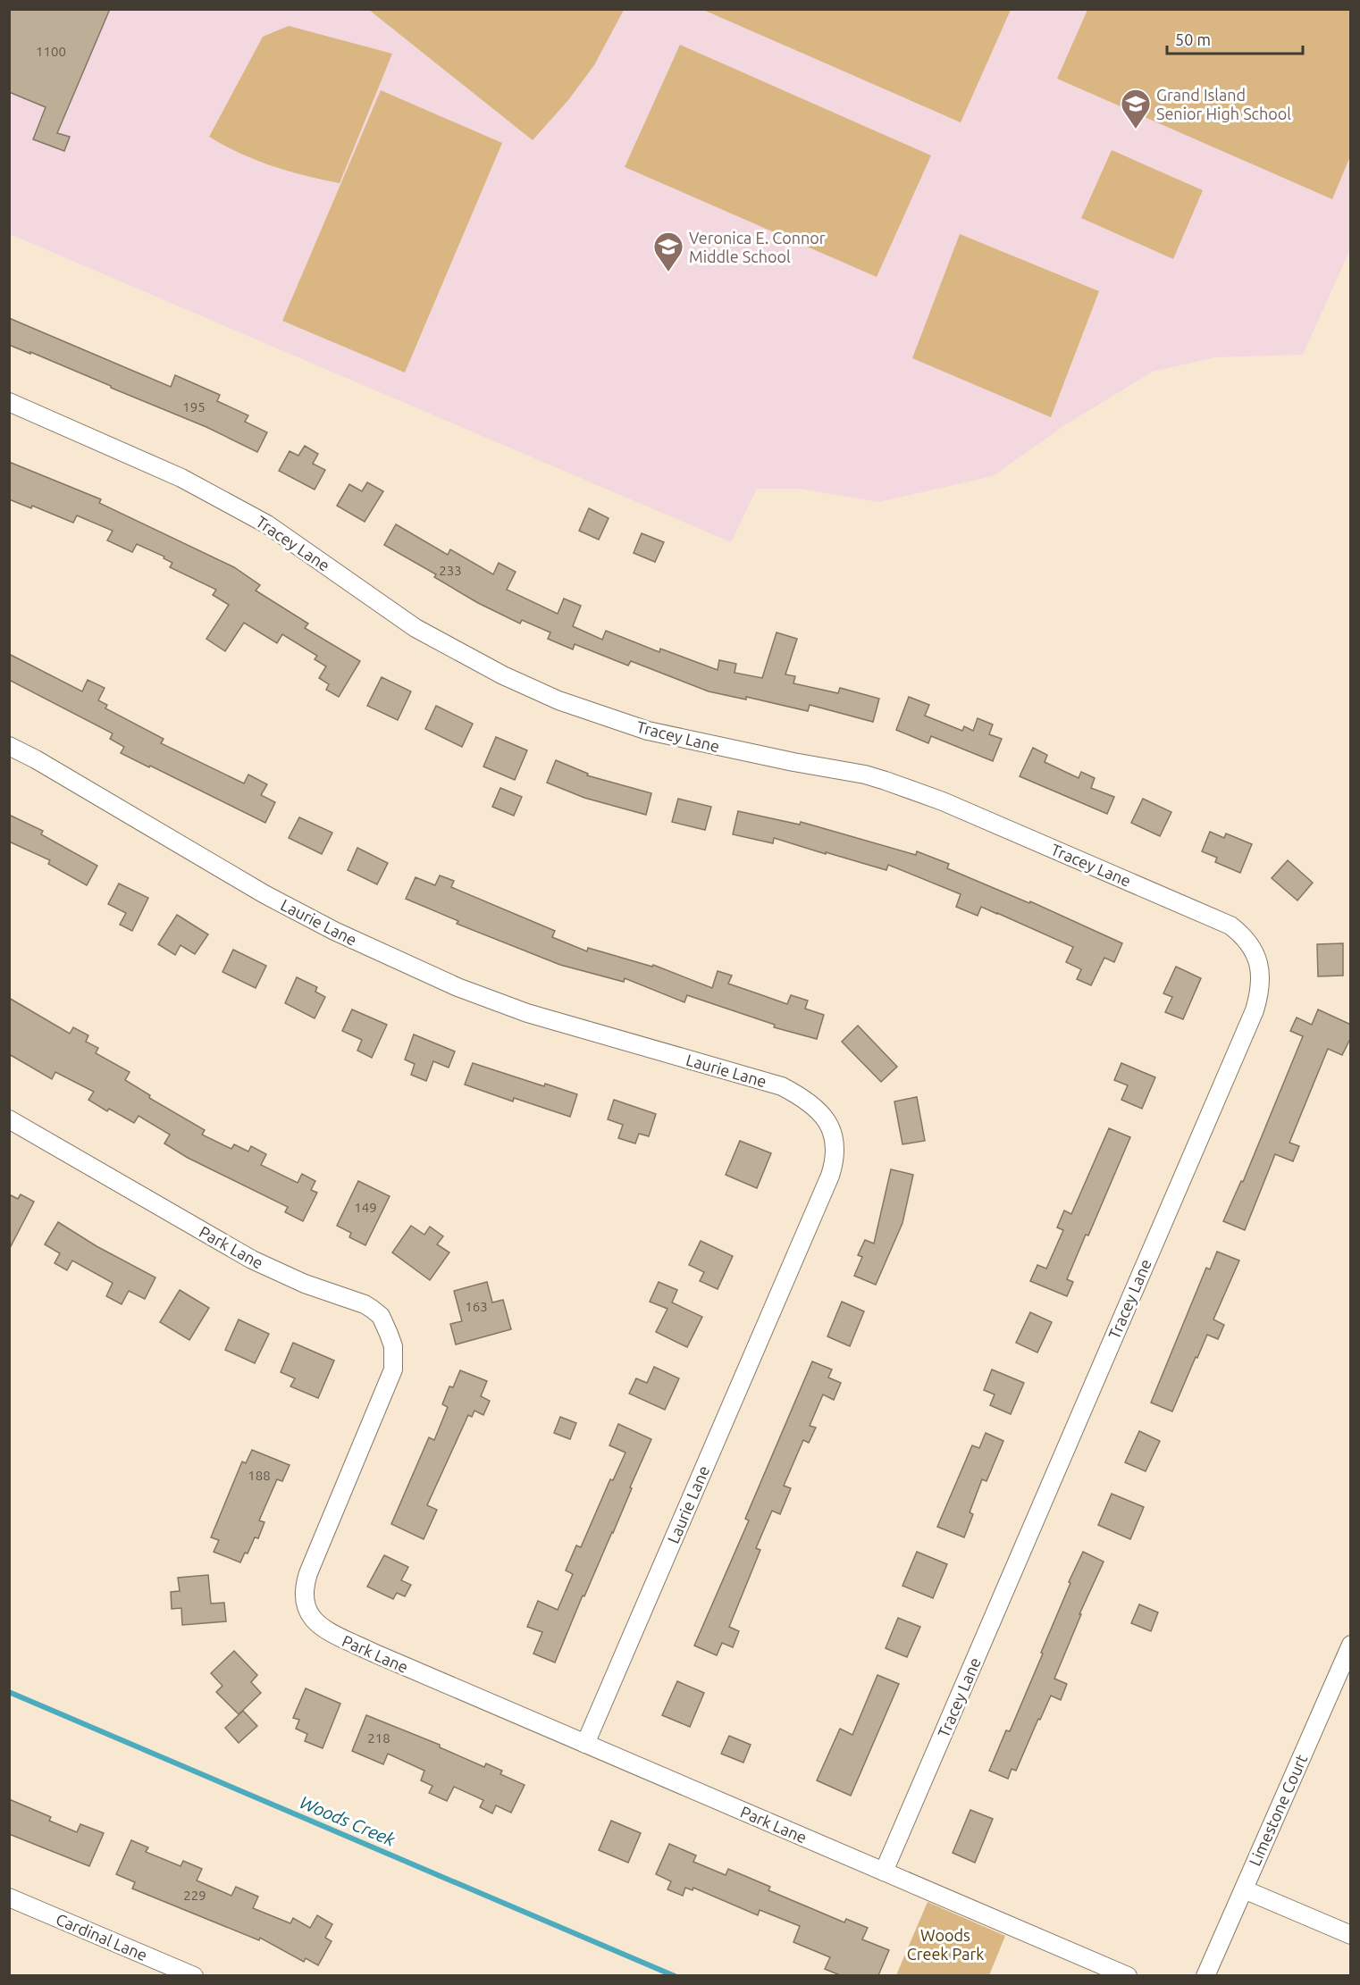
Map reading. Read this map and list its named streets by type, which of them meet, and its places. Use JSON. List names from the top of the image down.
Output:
{
  "streets": {
    "street": [
      "Tracey Lane",
      "Laurie Lane",
      "Park Lane",
      "Limestone Court",
      "Cardinal Lane"
    ]
  },
  "crossings": [
    ["Tracey Lane", "Park Lane"],
    ["Laurie Lane", "Park Lane"]
  ],
  "water": ["Woods Creek"],
  "parks": ["Woods Creek Park"],
  "places": {
    "school or university": ["Grand Island Senior High School", "Veronica E. Connor Middle School"]
  },
  "house_numbers": [
    "1100",
    "195",
    "233",
    "149",
    "163",
    "188",
    "218",
    "229"
  ],
  "scale_bar": "50 m"
}
